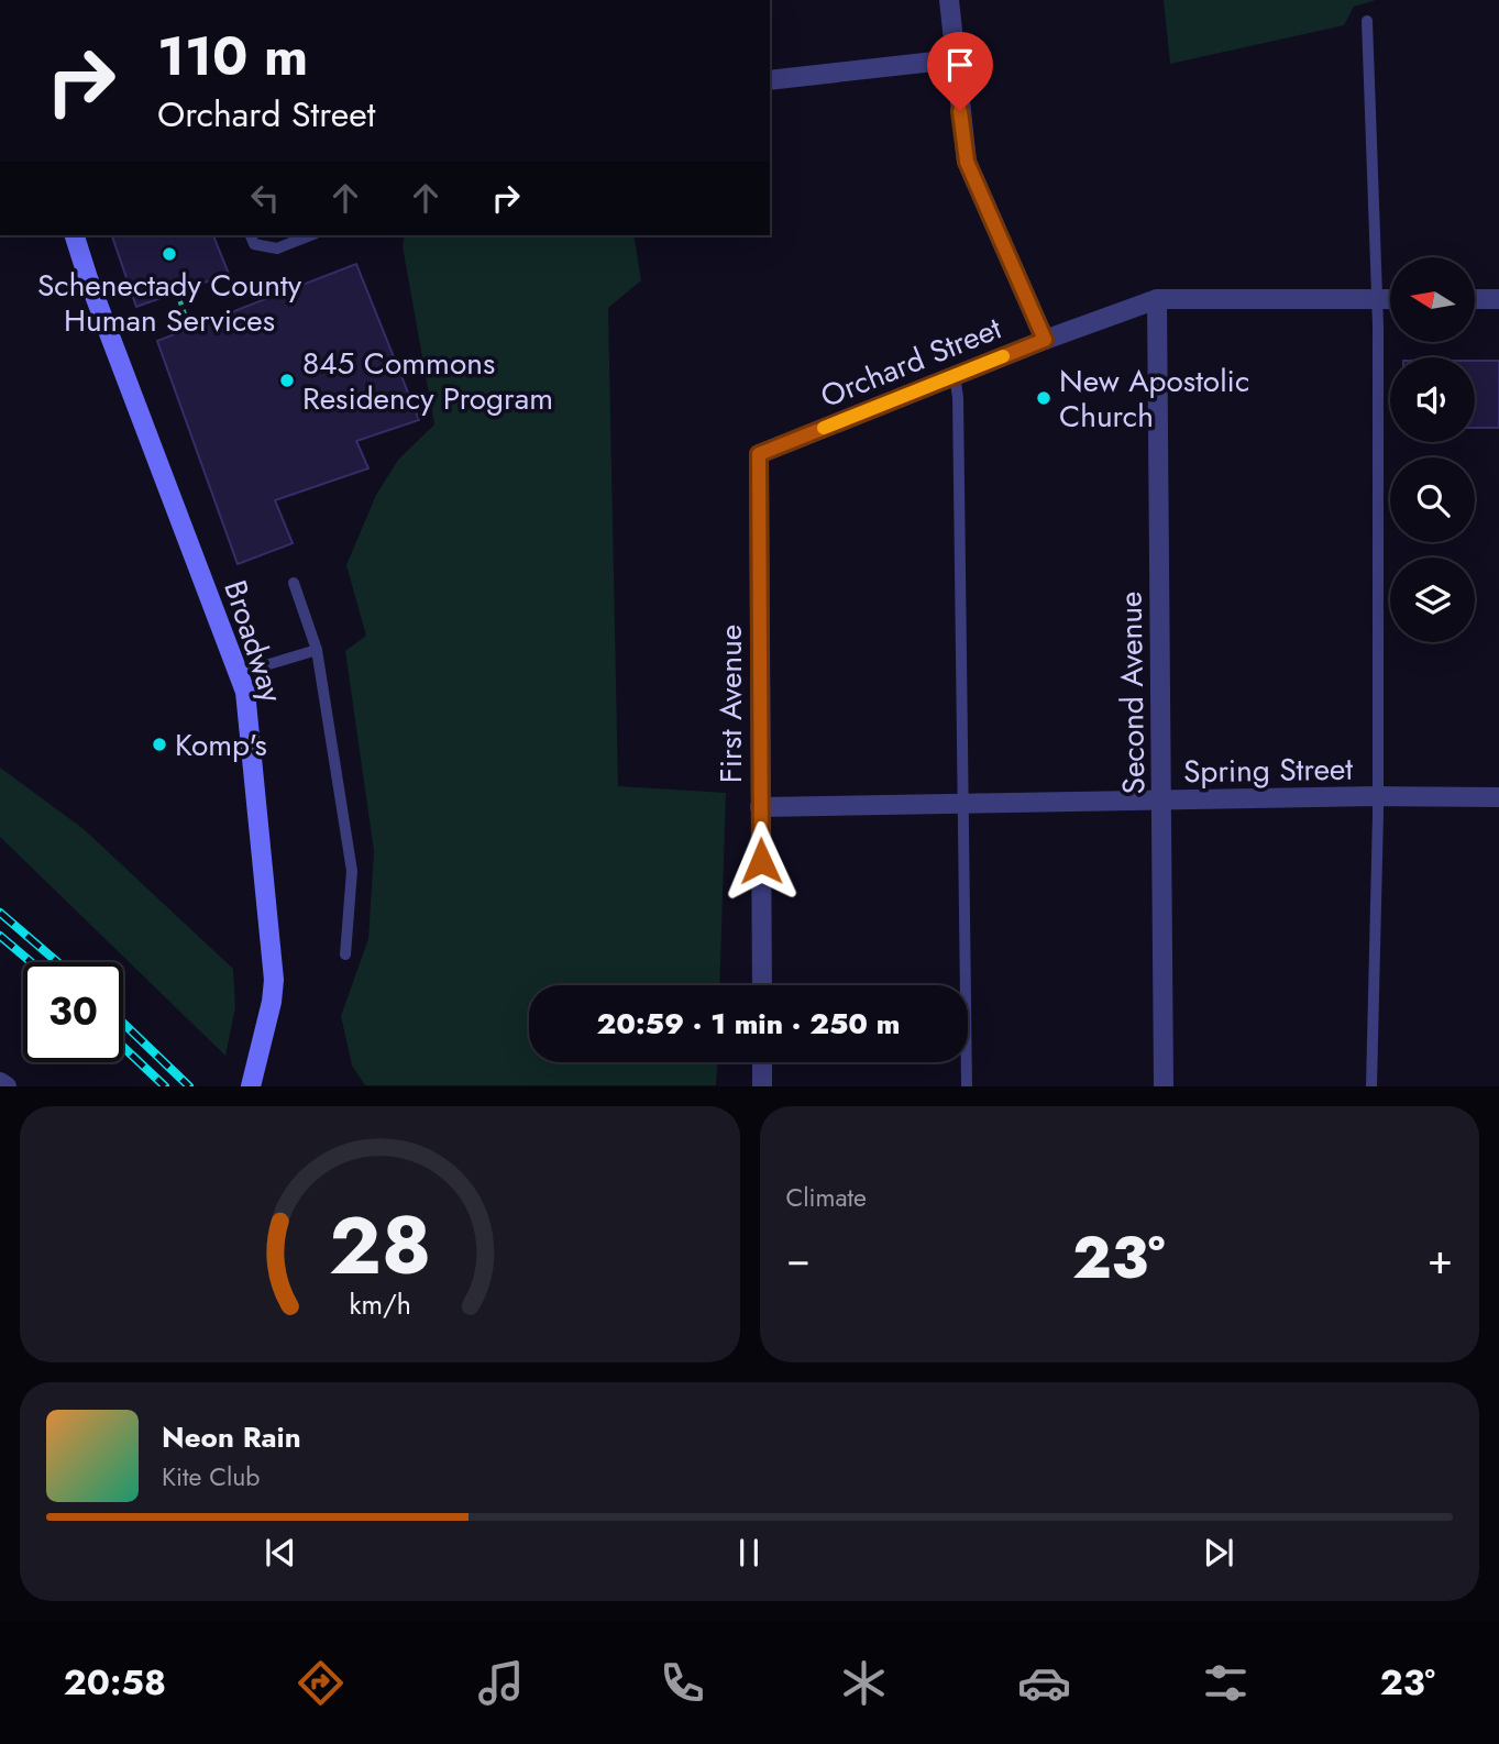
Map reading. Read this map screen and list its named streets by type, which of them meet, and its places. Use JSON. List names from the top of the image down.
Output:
{
  "streets": {
    "main road": ["Broadway"],
    "street": [
      "Orchard Street",
      "Second Avenue",
      "First Avenue",
      "Spring Street"
    ]
  },
  "crossings": [
    ["Orchard Street", "Second Avenue"],
    ["Orchard Street", "First Avenue"],
    ["Second Avenue", "Spring Street"],
    ["First Avenue", "Spring Street"]
  ],
  "places": [
    "Schenectady County Human Services",
    "845 Commons Residency Program",
    "New Apostolic Church",
    "Komp's"
  ],
  "north": "left",
  "page": {
    "turn": ["110 m", "Orchard Street"],
    "limit": "30",
    "trip": "20:59 · 1 min · 250 m",
    "tile": "Climate",
    "heat": ["−", "23°", "+"],
    "song": ["Neon Rain", "Kite Club"],
    "tabs": ["20:58", "23°"],
    "gauge": ["28", "km/h"]
  }
}
